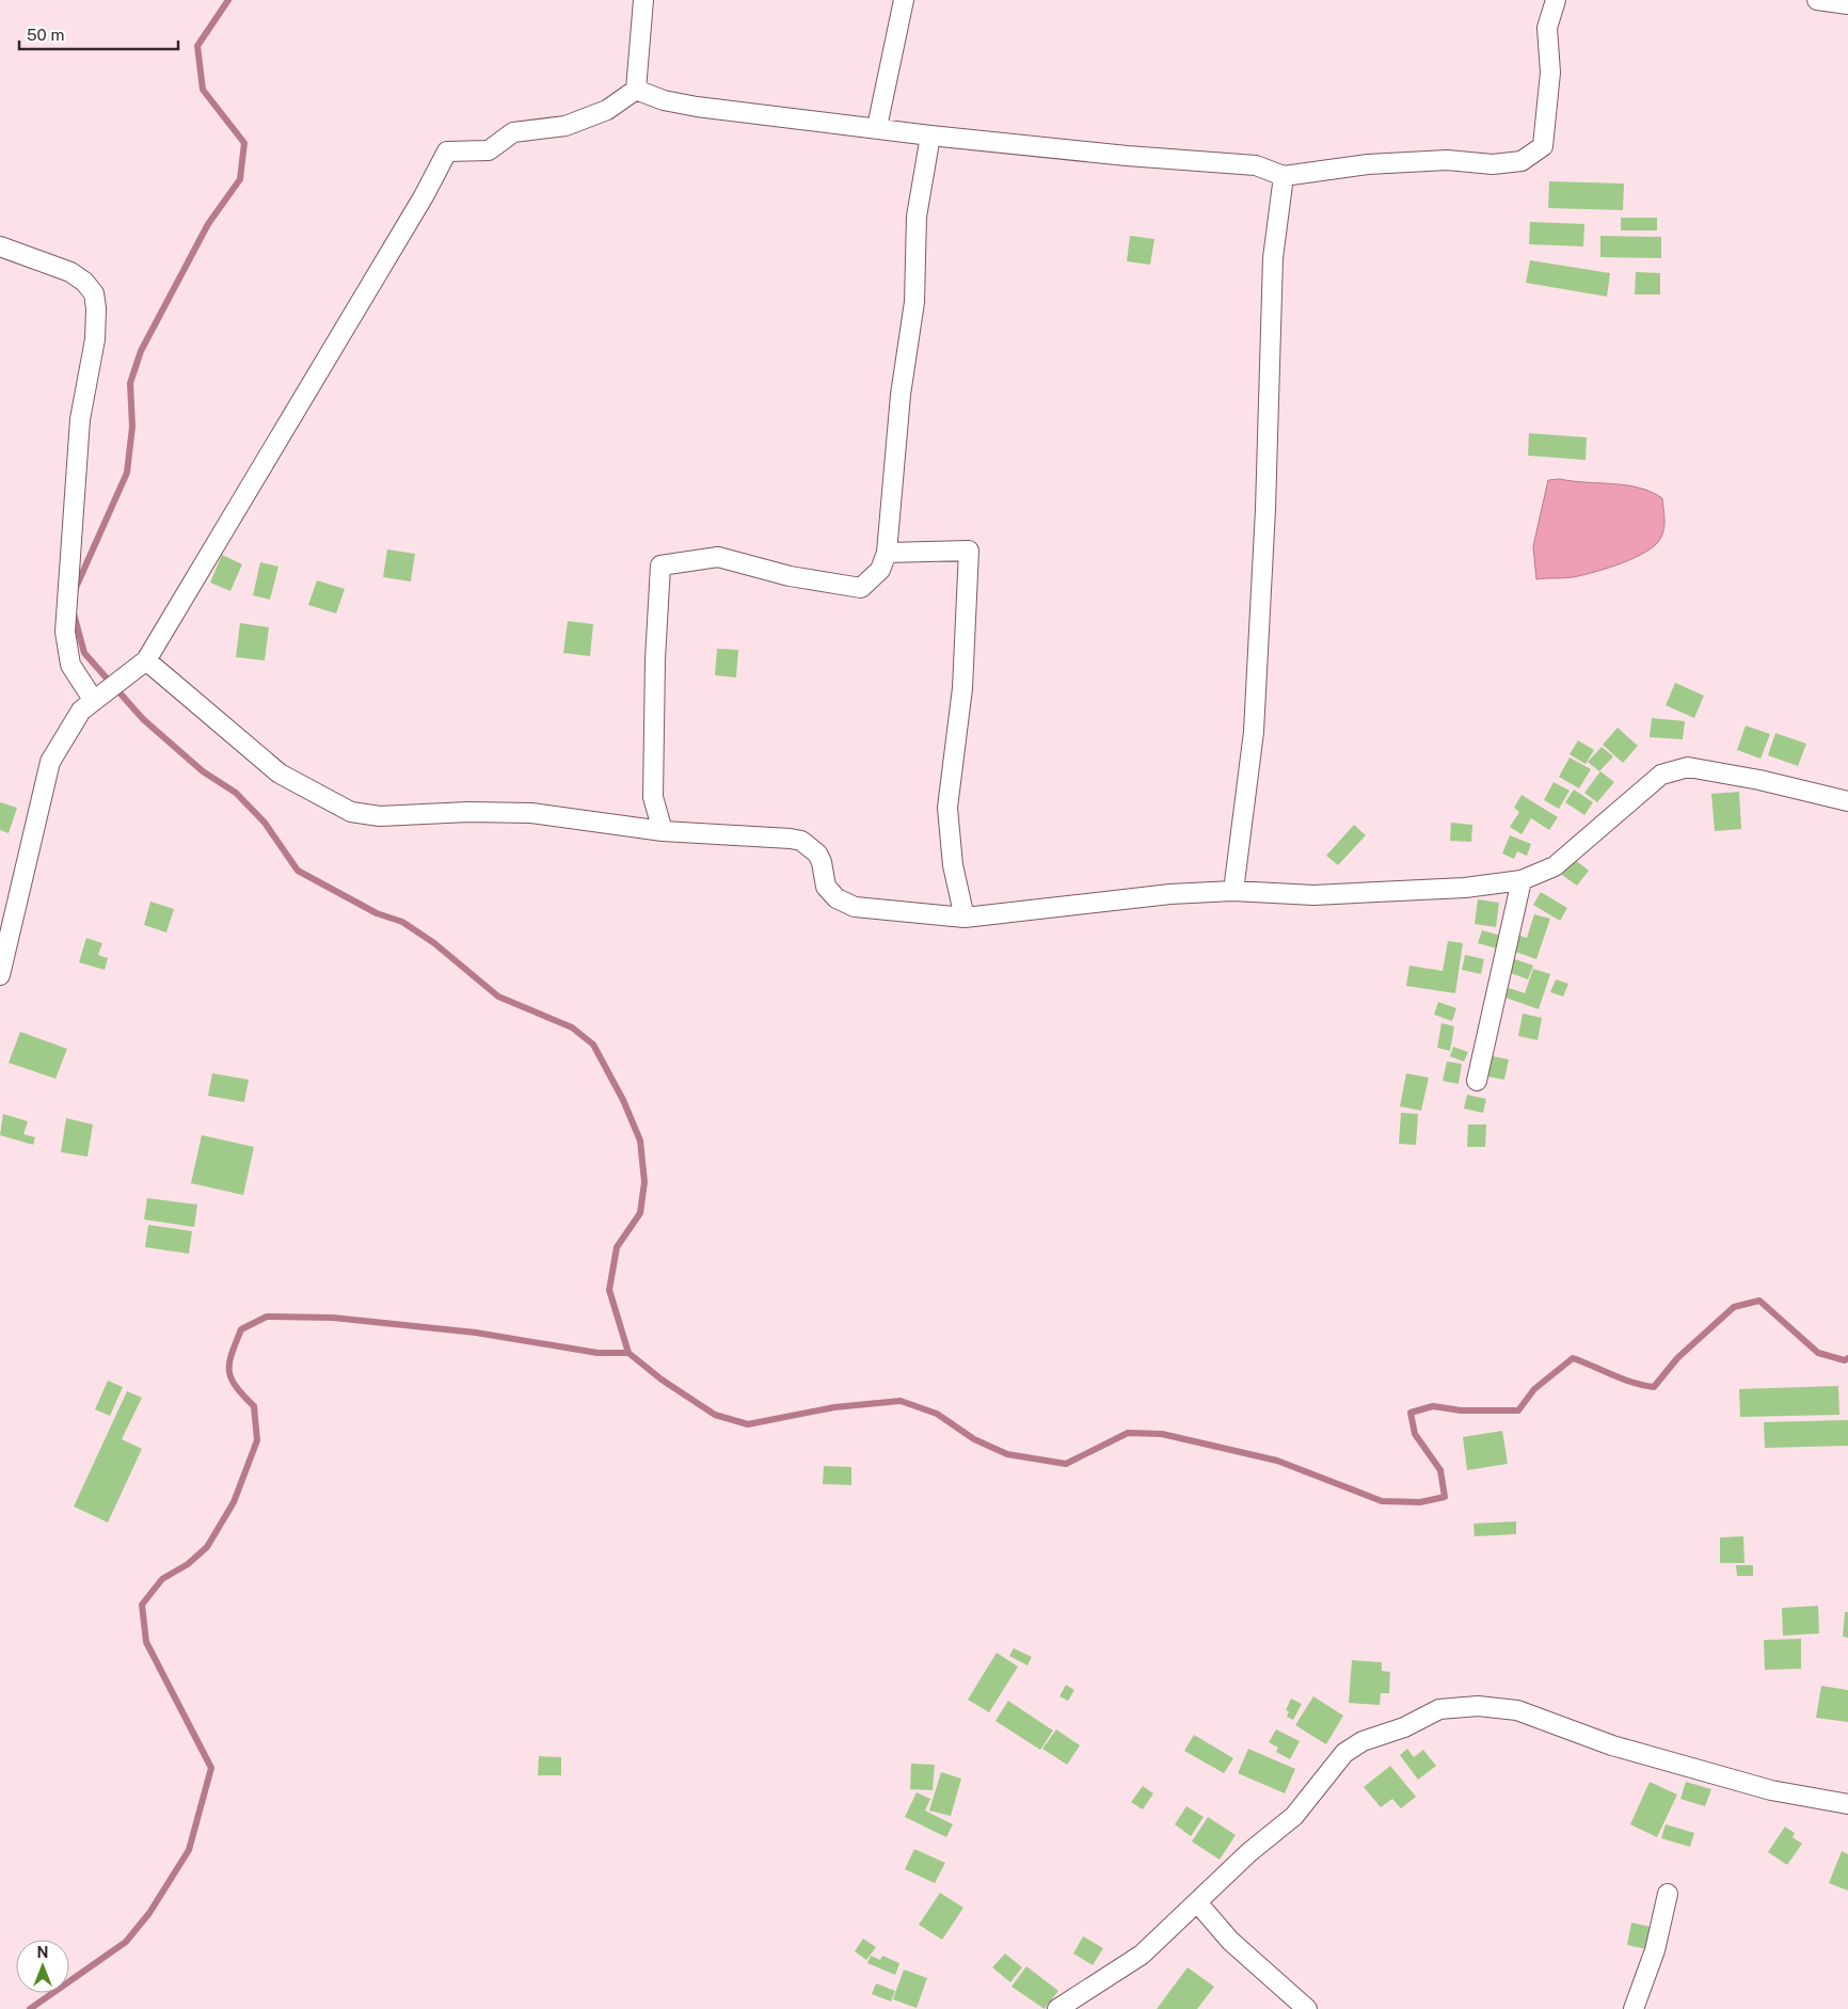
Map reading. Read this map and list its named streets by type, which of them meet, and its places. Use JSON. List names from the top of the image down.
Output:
{
  "scale_bar": "50 m",
  "north": "top"
}
